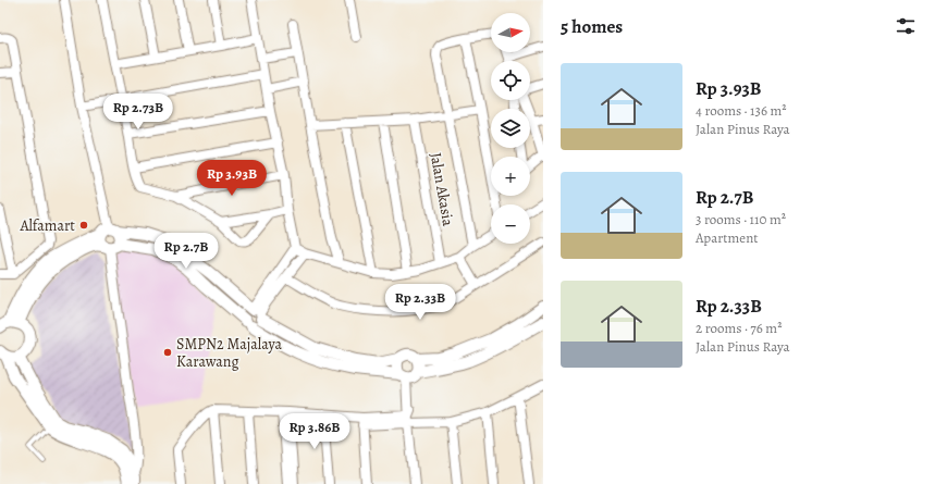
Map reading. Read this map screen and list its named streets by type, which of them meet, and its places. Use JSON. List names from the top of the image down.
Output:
{
  "streets": {
    "street": ["Jalan Akasia"]
  },
  "places": ["Alfamart", "SMPN2 Majalaya Karawang"],
  "north": "right",
  "page": {
    "heading": "5 homes",
    "map_buttons": ["+", "−"],
    "list": [
      {
        "name": "Rp 3.93B",
        "note": "4 rooms · 136 m² · Jalan Pinus Raya"
      },
      {
        "name": "Rp 2.7B",
        "note": "3 rooms · 110 m² · Apartment"
      },
      {
        "name": "Rp 2.33B",
        "note": "2 rooms · 76 m² · Jalan Pinus Raya"
      }
    ],
    "price": [
      "Rp 2.73B",
      "Rp 3.93B",
      "Rp 2.7B",
      "Rp 2.33B",
      "Rp 3.86B"
    ]
  }
}
